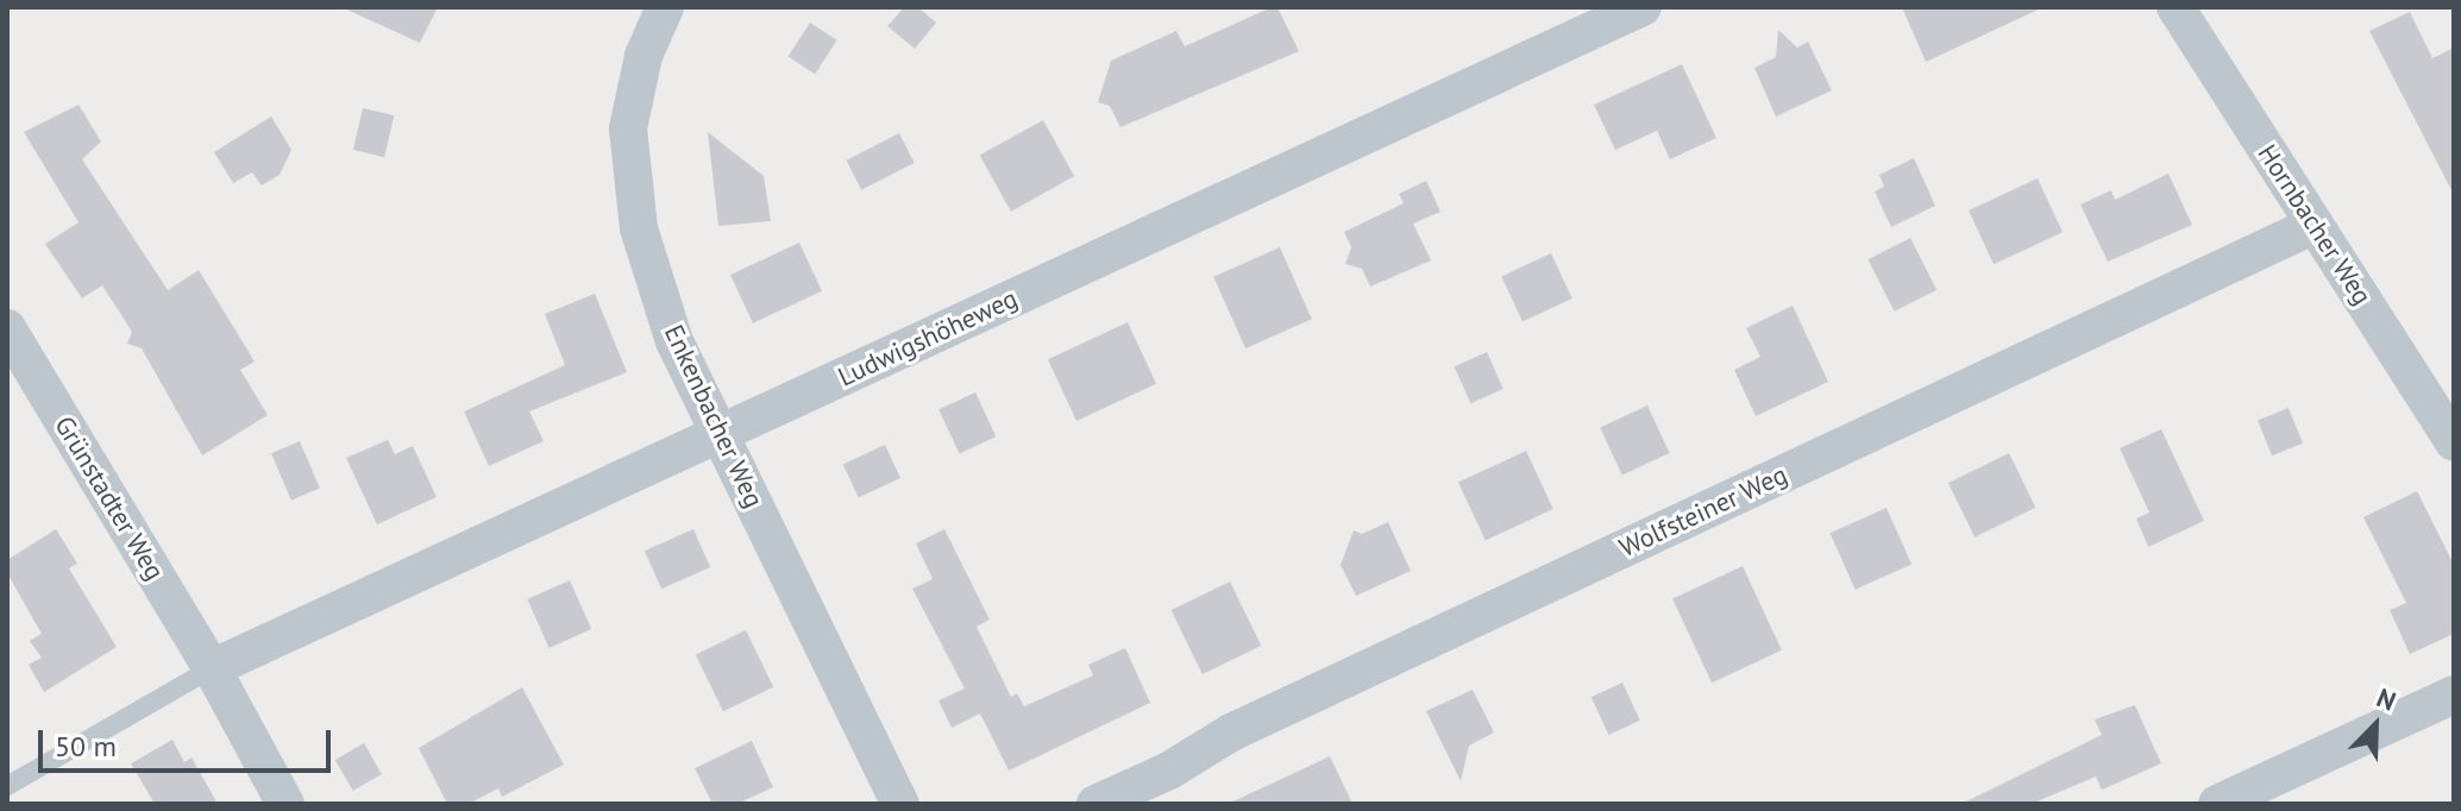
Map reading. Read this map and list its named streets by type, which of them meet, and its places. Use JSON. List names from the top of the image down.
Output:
{
  "streets": {
    "street": [
      "Hornbacher Weg",
      "Ludwigshöheweg",
      "Enkenbacher Weg",
      "Grünstadter Weg",
      "Wolfsteiner Weg"
    ]
  },
  "crossings": [
    ["Hornbacher Weg", "Wolfsteiner Weg"],
    ["Ludwigshöheweg", "Enkenbacher Weg"],
    ["Ludwigshöheweg", "Grünstadter Weg"]
  ],
  "scale_bar": "50 m",
  "north": "top right"
}
